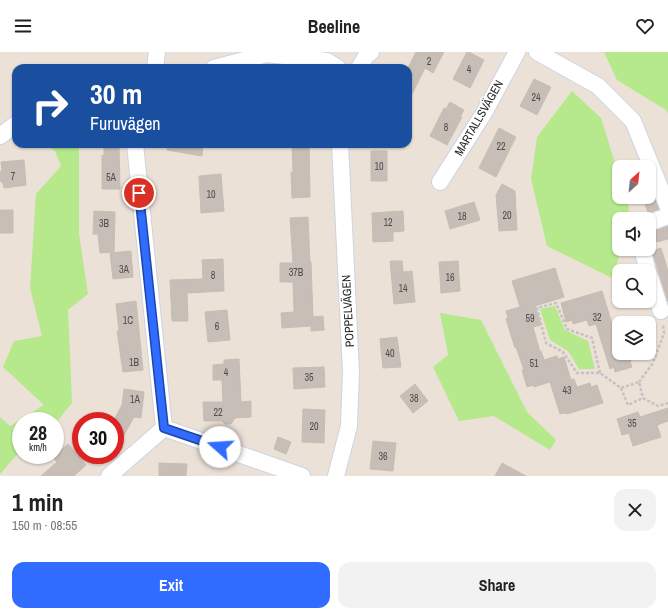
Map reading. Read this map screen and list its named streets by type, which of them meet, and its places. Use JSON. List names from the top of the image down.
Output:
{
  "streets": {
    "street": ["MARTALLSVÄGEN", "POPPELVÄGEN"]
  },
  "house_numbers": [
    "2",
    "4",
    "24",
    "8",
    "22",
    "10",
    "7",
    "5A",
    "10",
    "20",
    "18",
    "12",
    "3B",
    "3A",
    "37B",
    "8",
    "16",
    "14",
    "32",
    "59",
    "1C",
    "6",
    "40",
    "1B",
    "51",
    "4",
    "35",
    "43",
    "38",
    "1A",
    "22",
    "35",
    "20",
    "36"
  ],
  "north": "top right",
  "page": {
    "header": "Beeline",
    "turn": ["30 m", "Furuvägen"],
    "speed": "28 km/h",
    "limit": "30",
    "heading": ["1 min", "150 m · 08:55"],
    "buttons": ["Exit", "Share"]
  }
}
